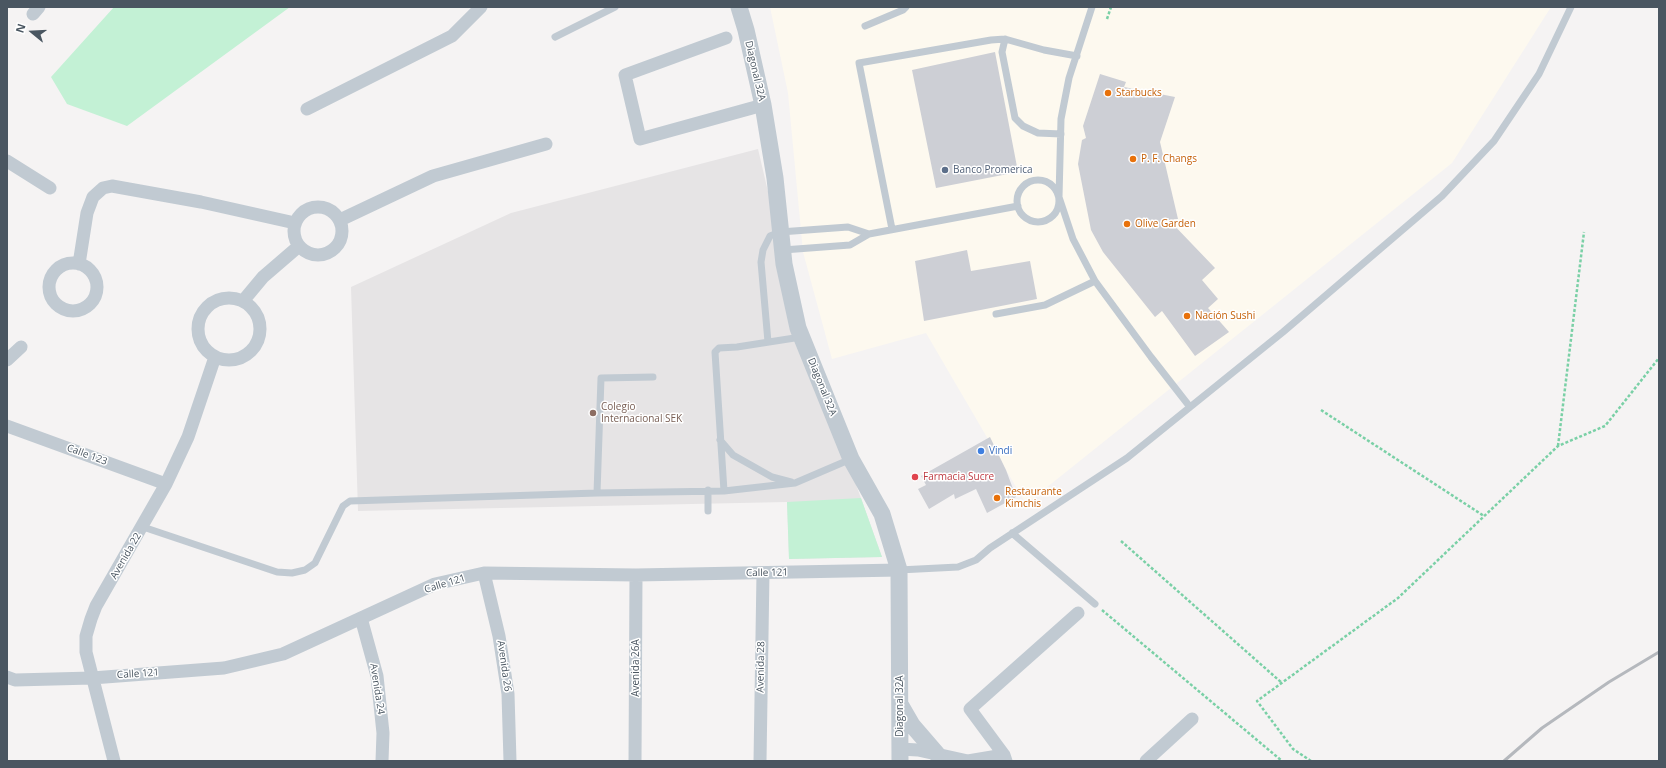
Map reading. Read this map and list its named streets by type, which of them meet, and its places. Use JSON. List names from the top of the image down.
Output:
{
  "streets": {
    "street": [
      "Diagonal 32A",
      "Calle 123",
      "Avenida 22",
      "Calle 121",
      "Avenida 26",
      "Avenida 28",
      "Avenida 26A",
      "Avenida 24"
    ]
  },
  "crossings": [
    ["Diagonal 32A", "Calle 121"],
    ["Calle 123", "Avenida 22"],
    ["Avenida 22", "Calle 121"],
    ["Calle 121", "Avenida 26"],
    ["Calle 121", "Avenida 28"],
    ["Calle 121", "Avenida 26A"],
    ["Calle 121", "Avenida 24"]
  ],
  "places": [
    "Starbucks",
    "P. F. Changs",
    "Banco Promerica",
    "Olive Garden",
    "Nación Sushi",
    "Colegio Internacional SEK",
    "Vindi",
    "Farmacia Sucre",
    "Restaurante Kimchis"
  ],
  "north": "left"
}
